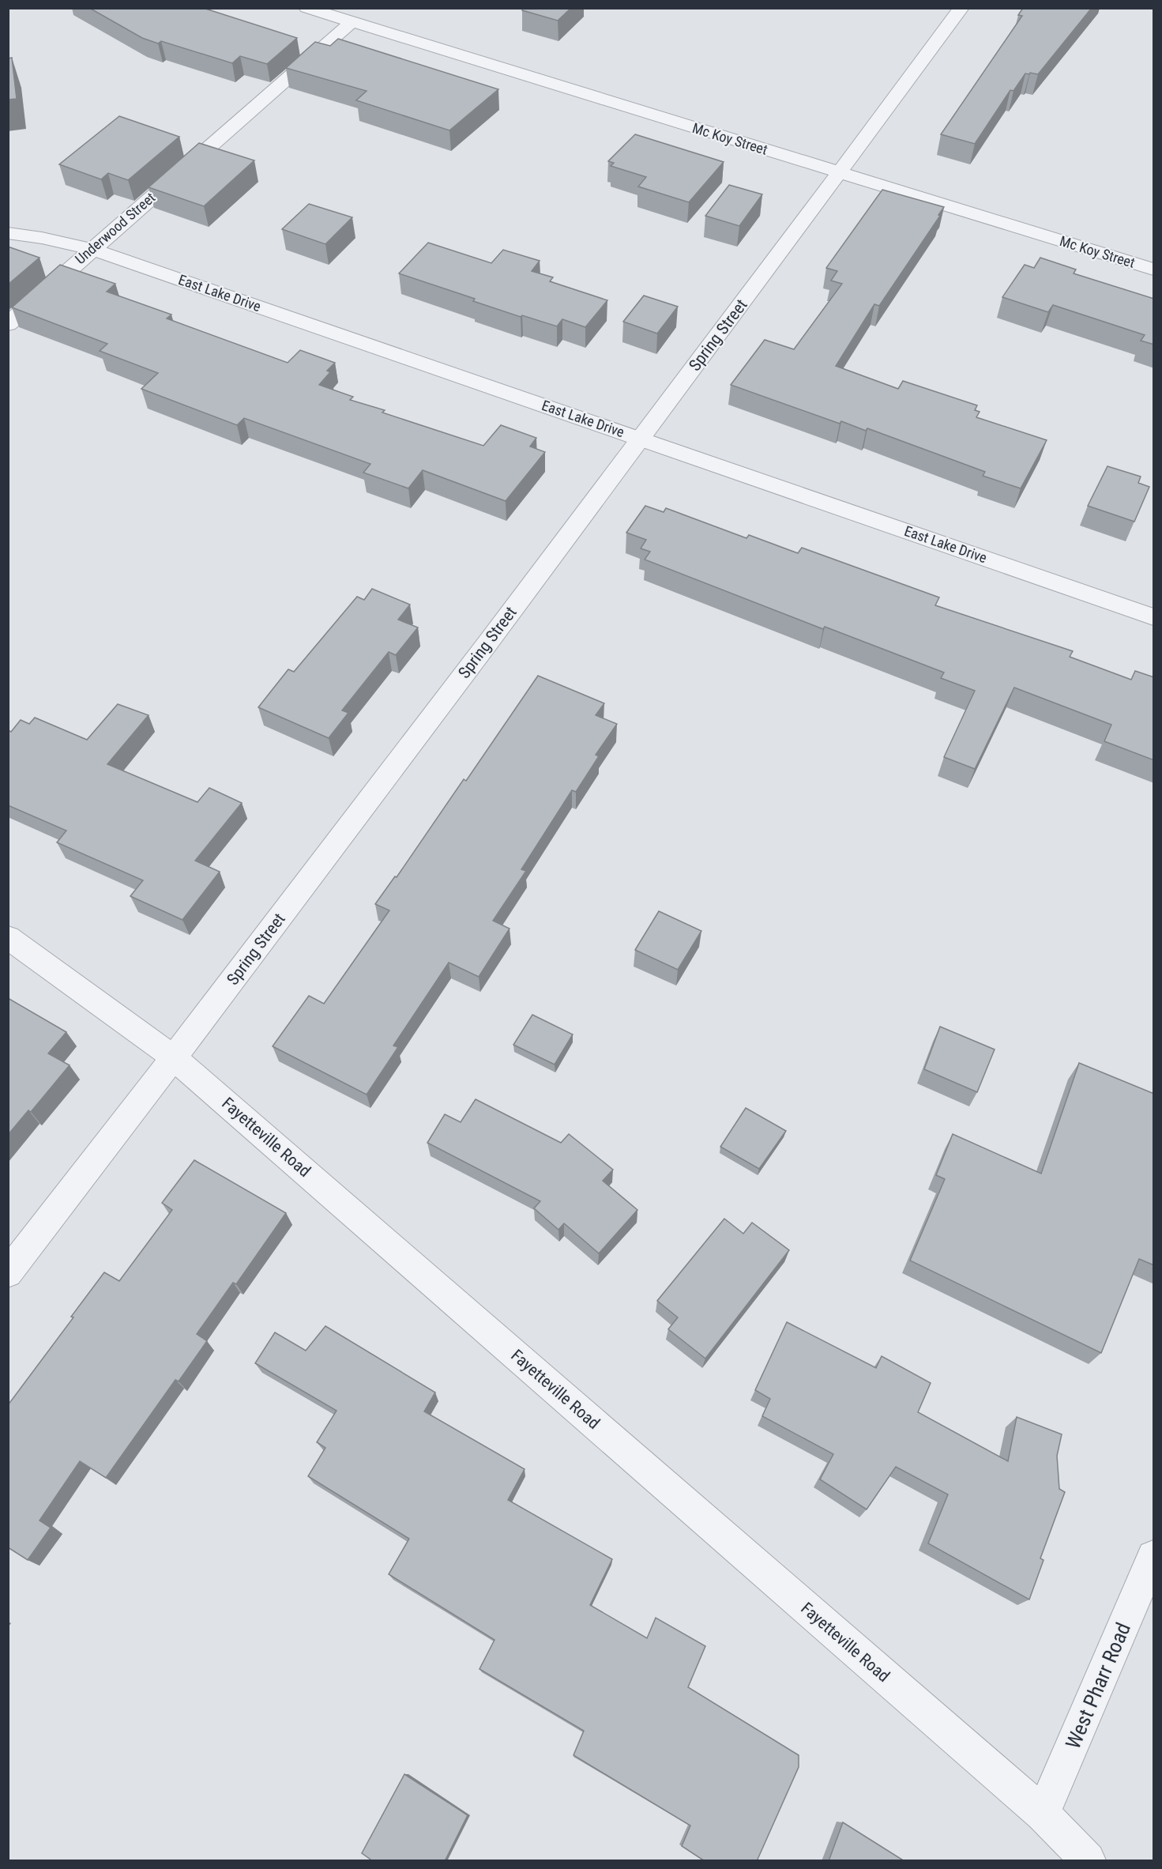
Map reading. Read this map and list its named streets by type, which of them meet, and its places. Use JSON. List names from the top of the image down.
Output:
{
  "streets": {
    "street": [
      "Mc Koy Street",
      "Underwood Street",
      "East Lake Drive",
      "Spring Street",
      "Fayetteville Road",
      "West Pharr Road"
    ]
  },
  "crossings": [
    ["Mc Koy Street", "Underwood Street"],
    ["Mc Koy Street", "Spring Street"],
    ["Underwood Street", "East Lake Drive"],
    ["East Lake Drive", "Spring Street"],
    ["Spring Street", "Fayetteville Road"],
    ["Fayetteville Road", "West Pharr Road"]
  ]
}
